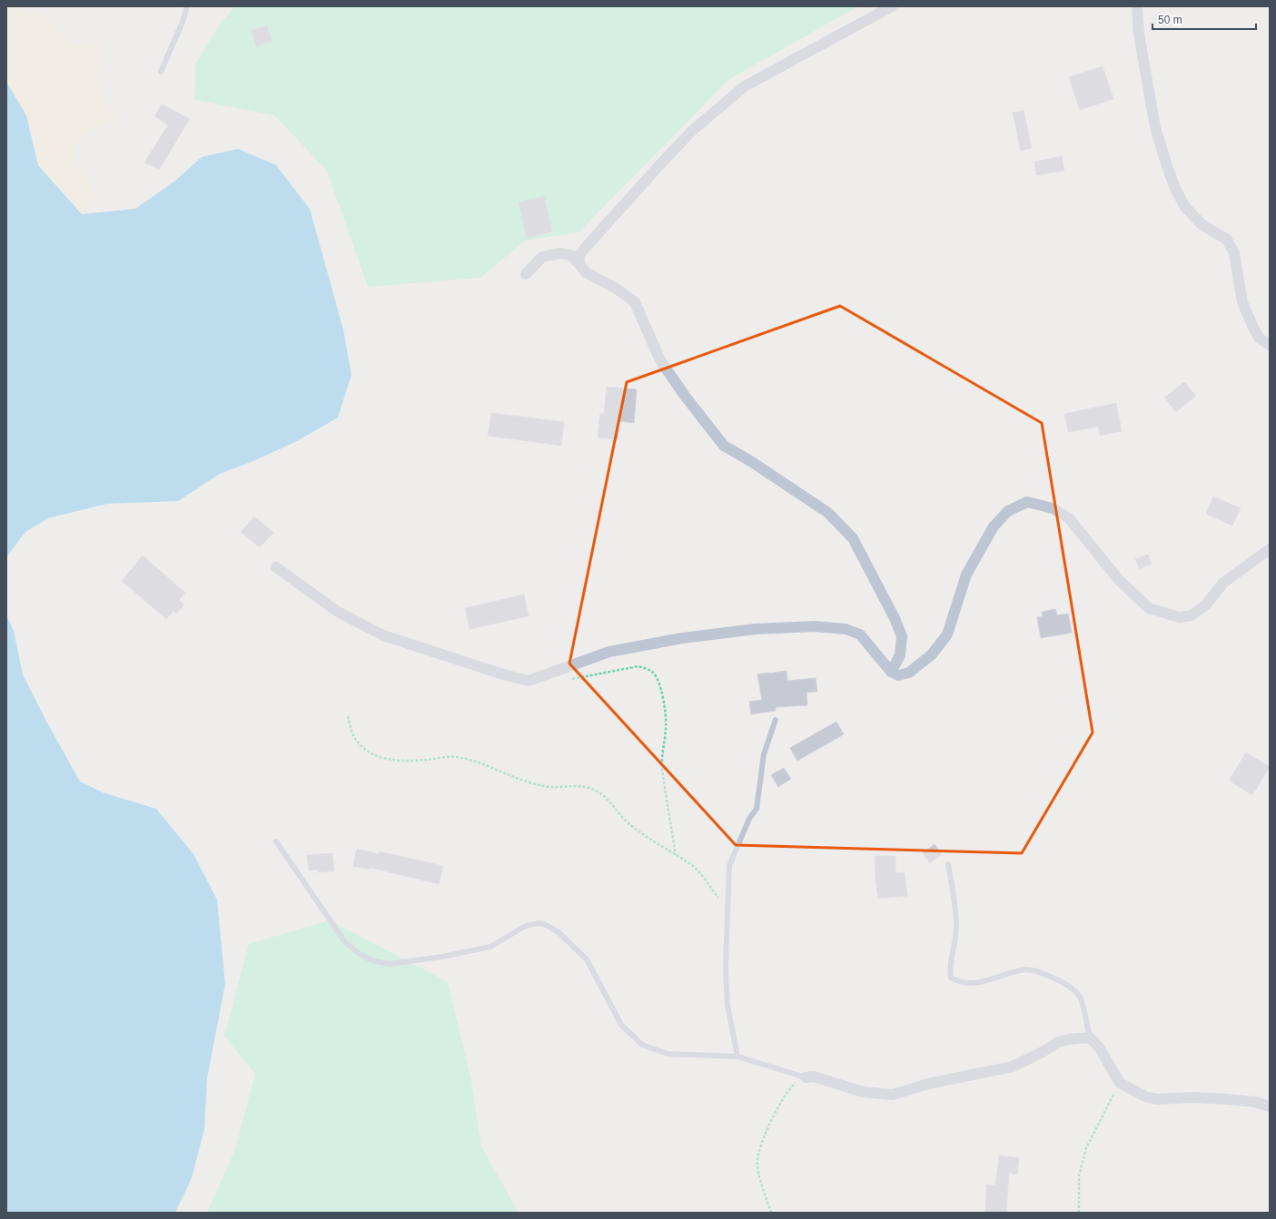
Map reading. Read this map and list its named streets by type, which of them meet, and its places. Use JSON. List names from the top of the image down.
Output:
{
  "scale_bar": "50 m"
}
